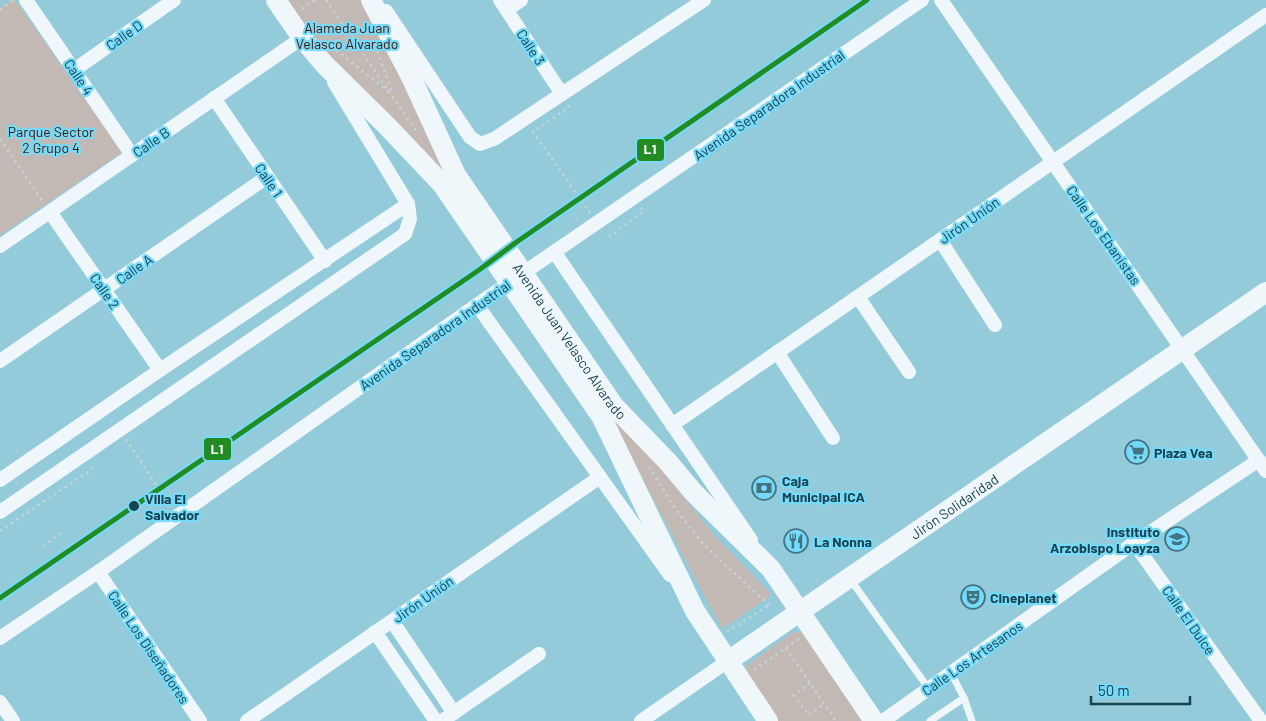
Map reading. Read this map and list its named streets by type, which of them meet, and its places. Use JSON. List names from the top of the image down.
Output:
{
  "streets": {
    "main road": ["Avenida Juan Velasco Alvarado", "Jirón Solidaridad"],
    "street": [
      "Calle D",
      "Calle 3",
      "Calle 4",
      "Avenida Separadora Industrial",
      "Calle B",
      "Calle 1",
      "Jirón Unión",
      "Calle Los Ebanistas",
      "Calle A",
      "Calle 2",
      "Calle El Dulce",
      "Calle Los Diseñadores",
      "Calle Los Artesanos"
    ]
  },
  "crossings": [
    ["Calle D", "Calle 4"],
    ["Calle 4", "Calle B"],
    ["Avenida Separadora Industrial", "Avenida Juan Velasco Alvarado"],
    ["Avenida Separadora Industrial", "Calle Los Diseñadores"],
    ["Calle B", "Calle 1"],
    ["Calle B", "Calle 2"],
    ["Calle B", "Avenida Juan Velasco Alvarado"],
    ["Calle 1", "Calle A"],
    ["Jirón Unión", "Calle Los Ebanistas"],
    ["Jirón Unión", "Avenida Juan Velasco Alvarado"],
    ["Calle Los Ebanistas", "Jirón Solidaridad"],
    ["Calle Los Ebanistas", "Calle Los Artesanos"],
    ["Calle A", "Calle 2"],
    ["Avenida Juan Velasco Alvarado", "Jirón Solidaridad"],
    ["Calle El Dulce", "Calle Los Artesanos"]
  ],
  "parks": ["Alameda Juan Velasco Alvarado", "Parque Sector 2 Grupo 4"],
  "places": {
    "supermarket": ["Plaza Vea"],
    "bank": ["Caja Municipal ICA"],
    "other": ["Villa El Salvador"],
    "school or university": ["Instituto Arzobispo Loayza"],
    "restaurant": ["La Nonna"],
    "theatre": ["Cineplanet"]
  },
  "lines": ["transit line L1"],
  "scale_bar": "50 m"
}
